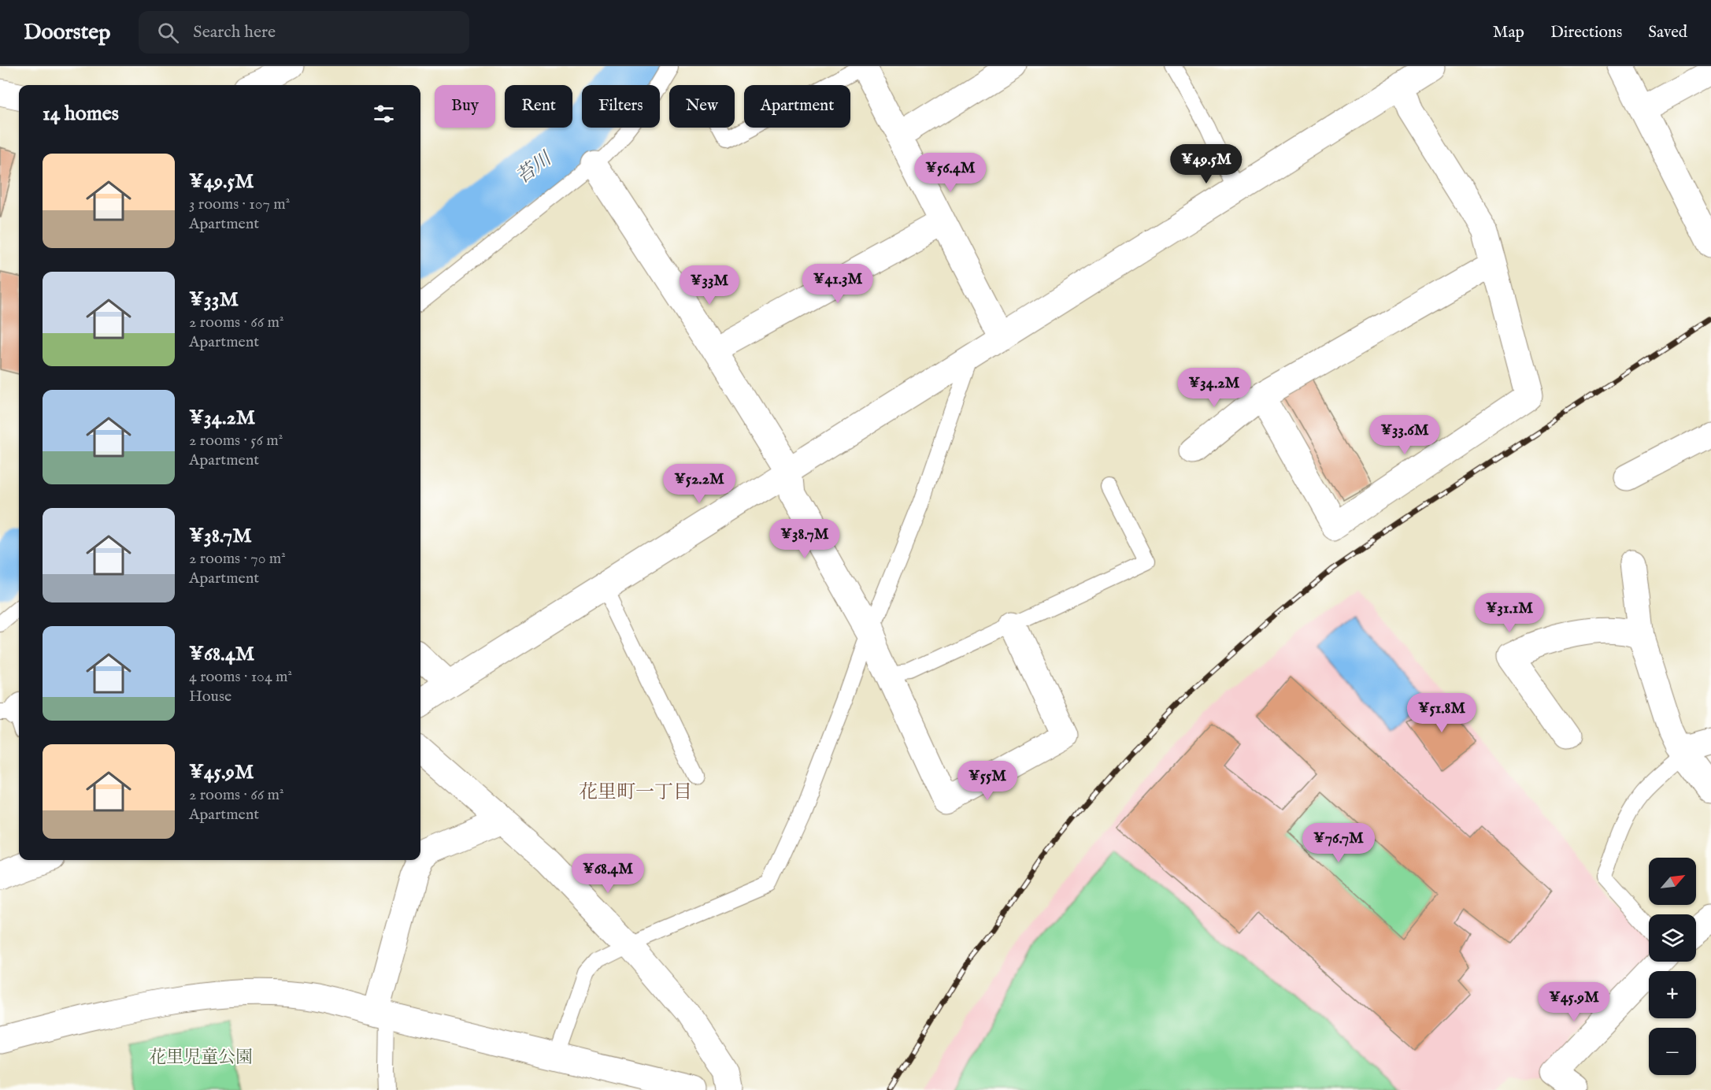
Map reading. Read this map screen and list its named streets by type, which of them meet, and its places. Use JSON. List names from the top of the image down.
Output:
{
  "districts": ["花里町一丁目"],
  "water": ["苔川"],
  "parks": ["花里児童公園"],
  "north": "top right",
  "page": {
    "header": "Doorstep",
    "search": "Search here",
    "nav": ["Map", "Directions", "Saved"],
    "chip": [
      "Buy",
      "Rent",
      "Filters",
      "New",
      "Apartment"
    ],
    "heading": "14 homes",
    "list": [
      {
        "name": "¥49.5M",
        "note": "3 rooms · 107 m² · Apartment"
      },
      {
        "name": "¥33M",
        "note": "2 rooms · 66 m² · Apartment"
      },
      {
        "name": "¥34.2M",
        "note": "2 rooms · 56 m² · Apartment"
      },
      {
        "name": "¥38.7M",
        "note": "2 rooms · 70 m² · Apartment"
      },
      {
        "name": "¥68.4M",
        "note": "4 rooms · 104 m² · House"
      },
      {
        "name": "¥45.9M",
        "note": "2 rooms · 66 m² · Apartment"
      }
    ],
    "price": [
      "¥49.5M",
      "¥56.4M",
      "¥41.3M",
      "¥33M",
      "¥34.2M",
      "¥33.6M",
      "¥52.2M",
      "¥38.7M",
      "¥31.1M",
      "¥51.8M",
      "¥55M",
      "¥76.7M",
      "¥68.4M",
      "¥45.9M"
    ],
    "map_buttons": ["+", "−"]
  }
}
